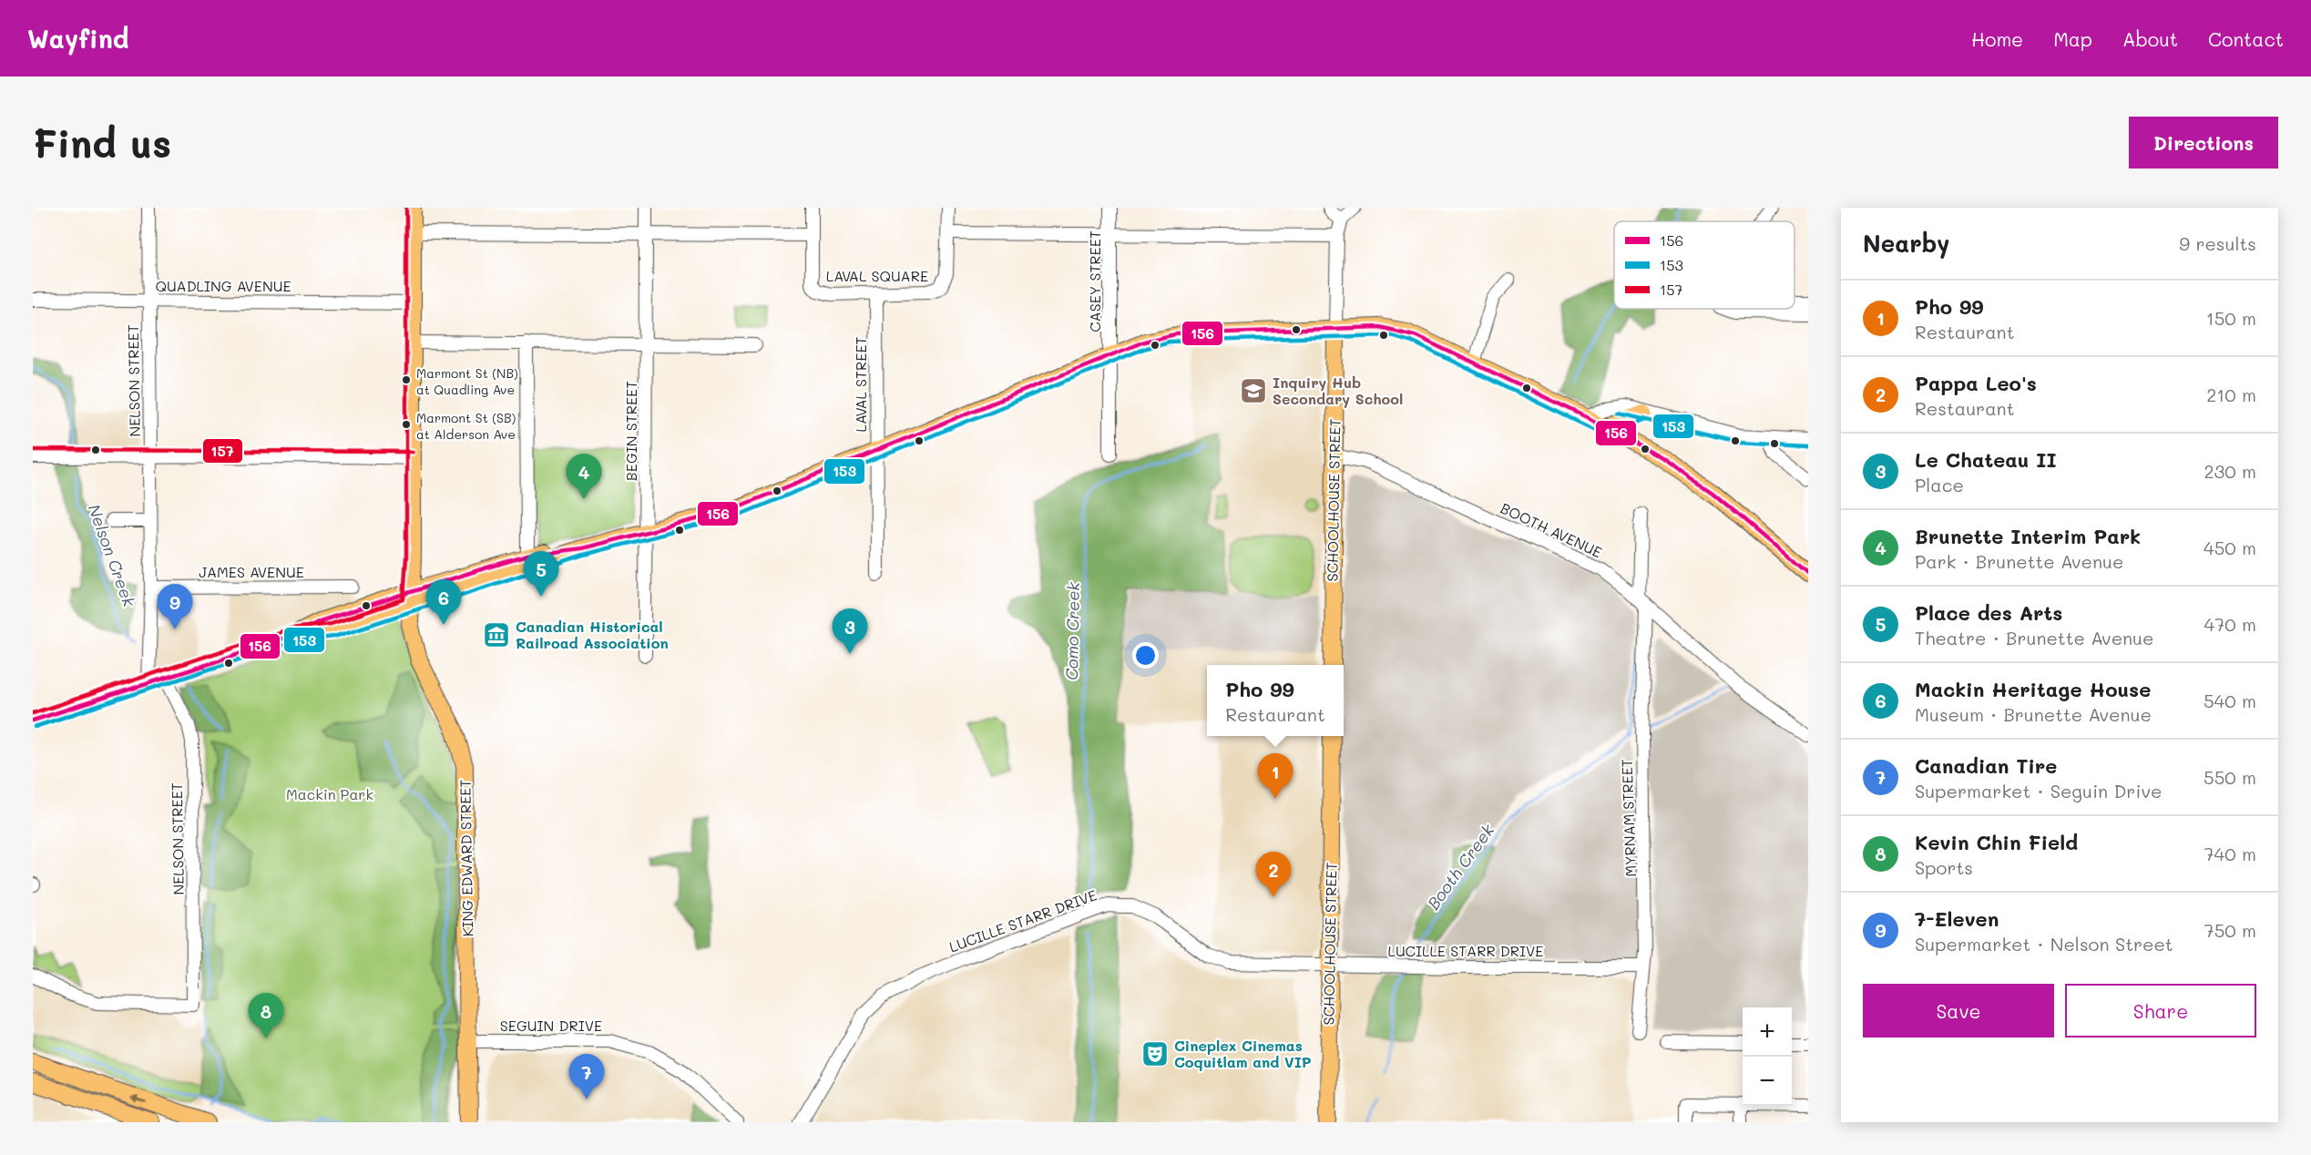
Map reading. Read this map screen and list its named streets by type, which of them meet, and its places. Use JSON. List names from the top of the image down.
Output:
{
  "streets": {
    "main road": ["SCHOOLHOUSE STREET", "KING EDWARD STREET"],
    "street": [
      "LAVAL SQUARE",
      "CASEY STREET",
      "QUADLING AVENUE",
      "NELSON STREET",
      "LAVAL STREET",
      "BEGIN STREET",
      "BOOTH AVENUE",
      "JAMES AVENUE",
      "MYRNAM STREET",
      "LUCILLE STARR DRIVE",
      "SEGUIN DRIVE"
    ]
  },
  "crossings": [
    ["LAVAL SQUARE", "LAVAL STREET"],
    ["QUADLING AVENUE", "NELSON STREET"],
    ["QUADLING AVENUE", "KING EDWARD STREET"],
    ["NELSON STREET", "JAMES AVENUE"],
    ["SCHOOLHOUSE STREET", "BOOTH AVENUE"],
    ["SCHOOLHOUSE STREET", "LUCILLE STARR DRIVE"],
    ["BOOTH AVENUE", "MYRNAM STREET"],
    ["MYRNAM STREET", "LUCILLE STARR DRIVE"],
    ["KING EDWARD STREET", "SEGUIN DRIVE"]
  ],
  "water": ["Nelson Creek", "Como Creek", "Booth Creek"],
  "parks": ["Mackin Park"],
  "places": {
    "other": ["Marmont St (NB) at Quadling Ave", "Marmont St (SB) at Alderson Ave"],
    "school or university": ["Inquiry Hub Secondary School"],
    "museum": ["Canadian Historical Railroad Association"],
    "theatre": ["Cineplex Cinemas Coquitlam and VIP"]
  },
  "lines": ["transit line 157", "transit line 156", "transit line 153"],
  "legend": ["156", "153", "157"],
  "page": {
    "header": "Wayfind",
    "nav": [
      "Home",
      "Map",
      "About",
      "Contact"
    ],
    "buttons": [
      "Directions",
      ["Save", "Share"]
    ],
    "title": "Find us",
    "heading": ["Nearby", "9 results"],
    "list": [
      {
        "mark": "1",
        "name": "Pho 99",
        "note": "Restaurant",
        "value": "150 m"
      },
      {
        "mark": "2",
        "name": "Pappa Leo's",
        "note": "Restaurant",
        "value": "210 m"
      },
      {
        "mark": "3",
        "name": "Le Chateau II",
        "note": "Place",
        "value": "230 m"
      },
      {
        "mark": "4",
        "name": "Brunette Interim Park",
        "note": "Park · Brunette Avenue",
        "value": "450 m"
      },
      {
        "mark": "5",
        "name": "Place des Arts",
        "note": "Theatre · Brunette Avenue",
        "value": "470 m"
      },
      {
        "mark": "6",
        "name": "Mackin Heritage House",
        "note": "Museum · Brunette Avenue",
        "value": "540 m"
      },
      {
        "mark": "7",
        "name": "Canadian Tire",
        "note": "Supermarket · Seguin Drive",
        "value": "550 m"
      },
      {
        "mark": "8",
        "name": "Kevin Chin Field",
        "note": "Sports",
        "value": "740 m"
      },
      {
        "mark": "9",
        "name": "7-Eleven",
        "note": "Supermarket · Nelson Street",
        "value": "750 m"
      }
    ],
    "pins": [
      "4",
      "5",
      "6",
      "9",
      "3",
      "1",
      "2",
      "8",
      "7"
    ],
    "popup": ["Pho 99", "Restaurant"],
    "map_buttons": ["+", "−"]
  }
}
